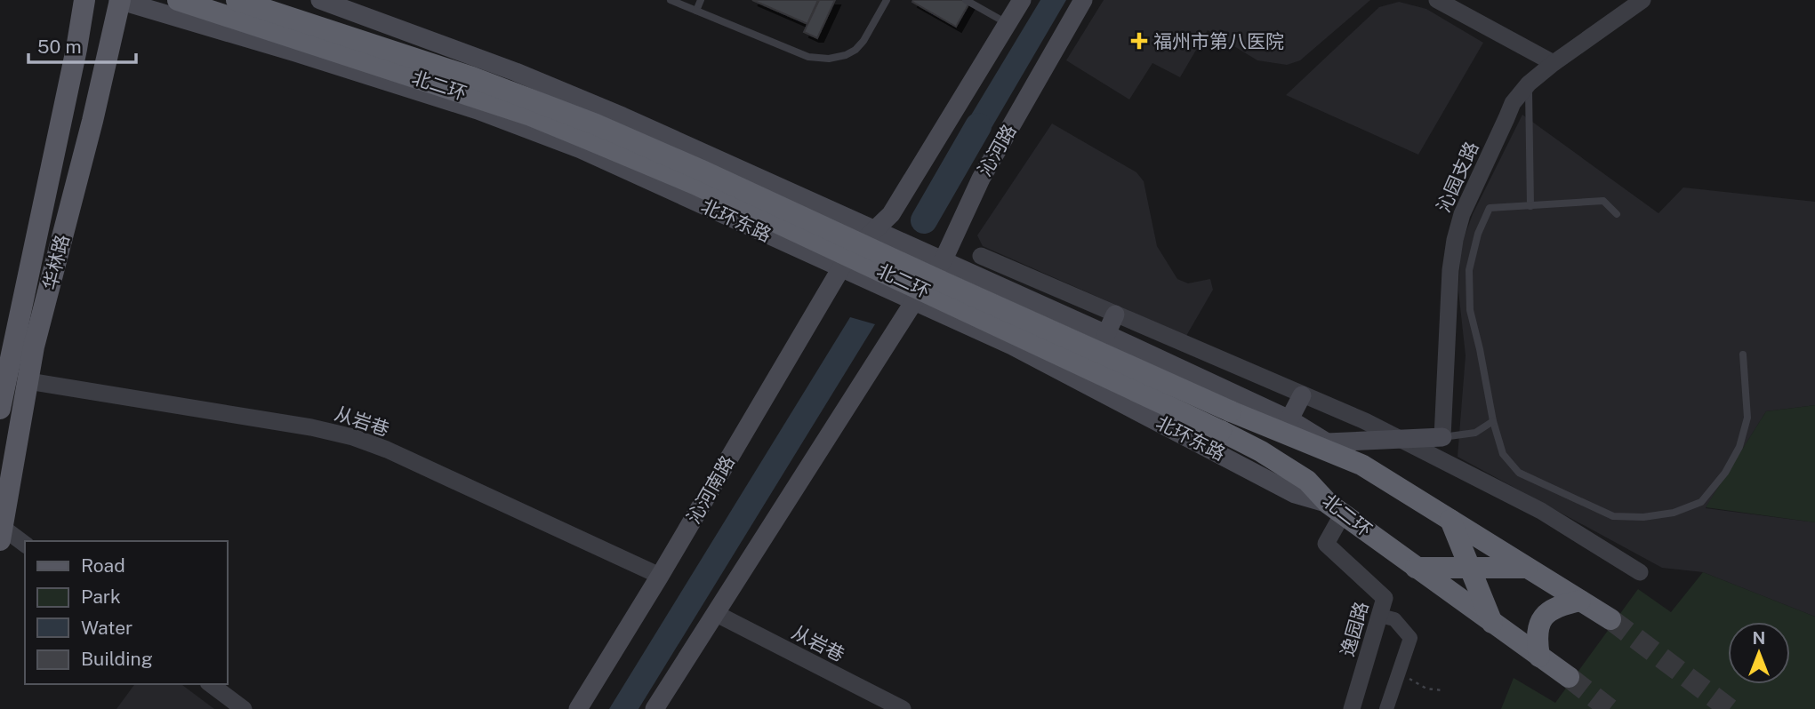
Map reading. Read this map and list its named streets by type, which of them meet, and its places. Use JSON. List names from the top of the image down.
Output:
{
  "streets": {
    "highway": ["北二环"],
    "main road": [
      "沁河路",
      "北环东路",
      "华林路",
      "沁河南路"
    ],
    "street": ["沁园支路", "从岩巷", "逸园路"]
  },
  "crossings": [
    ["北二环", "北环东路"],
    ["北二环", "逸园路"],
    ["沁河路", "北环东路"],
    ["北环东路", "华林路"],
    ["北环东路", "沁河南路"],
    ["北环东路", "逸园路"],
    ["华林路", "从岩巷"],
    ["从岩巷", "沁河南路"]
  ],
  "places": {
    "health": ["福州市第八医院"]
  },
  "legend": [
    "Road",
    "Park",
    "Water",
    "Building"
  ],
  "scale_bar": "50 m",
  "north": "top"
}
